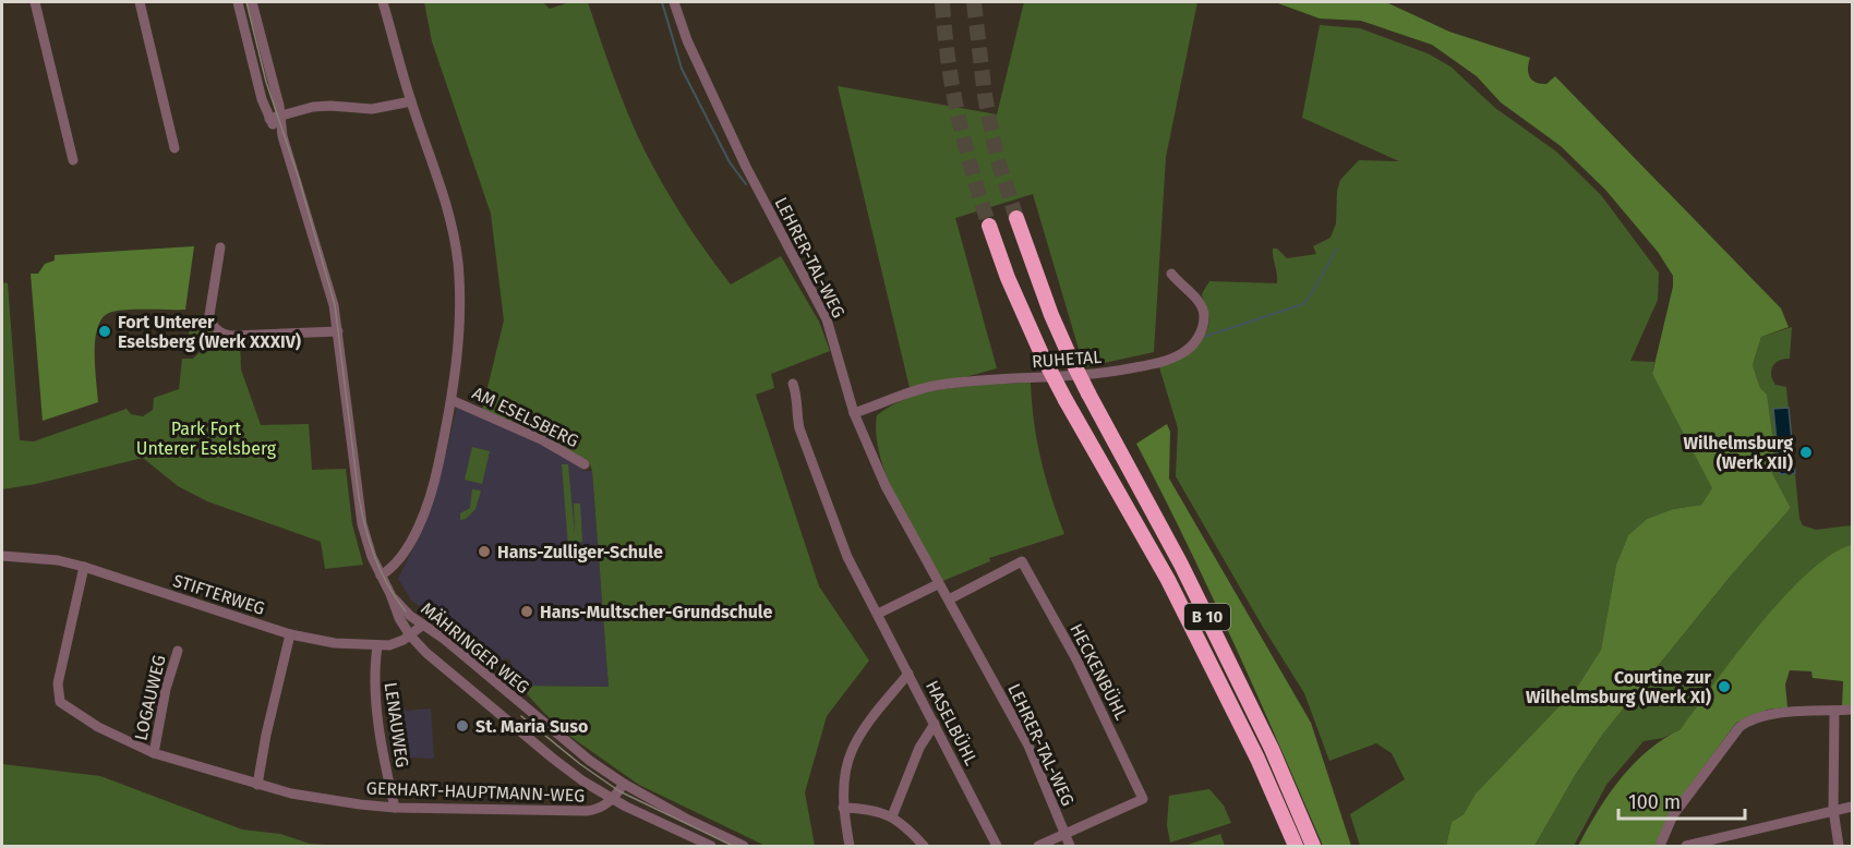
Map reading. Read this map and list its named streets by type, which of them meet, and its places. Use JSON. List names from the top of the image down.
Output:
{
  "streets": {
    "highway": ["B 10"],
    "street": [
      "LEHRER-TAL-WEG",
      "RUHETAL",
      "AM ESELSBERG",
      "STIFTERWEG",
      "MÄHRINGER WEG",
      "HECKENBÜHL",
      "LOGAUWEG",
      "HASELBÜHL",
      "LENAUWEG",
      "GERHART-HAUPTMANN-WEG"
    ]
  },
  "crossings": [
    ["LEHRER-TAL-WEG", "RUHETAL"],
    ["LEHRER-TAL-WEG", "HECKENBÜHL"],
    ["AM ESELSBERG", "MÄHRINGER WEG"],
    ["STIFTERWEG", "MÄHRINGER WEG"],
    ["STIFTERWEG", "LENAUWEG"],
    ["STIFTERWEG", "GERHART-HAUPTMANN-WEG"],
    ["MÄHRINGER WEG", "GERHART-HAUPTMANN-WEG"],
    ["LOGAUWEG", "GERHART-HAUPTMANN-WEG"],
    ["LENAUWEG", "GERHART-HAUPTMANN-WEG"]
  ],
  "parks": ["Park Fort Unterer Eselsberg"],
  "places": [
    "Fort Unterer Eselsberg (Werk XXXIV)",
    "Wilhelmsburg (Werk XII)",
    "Hans-Zulliger-Schule",
    "Hans-Multscher-Grundschule",
    "Courtine zur Wilhelmsburg (Werk XI)",
    "St. Maria Suso"
  ],
  "scale_bar": "100 m"
}
